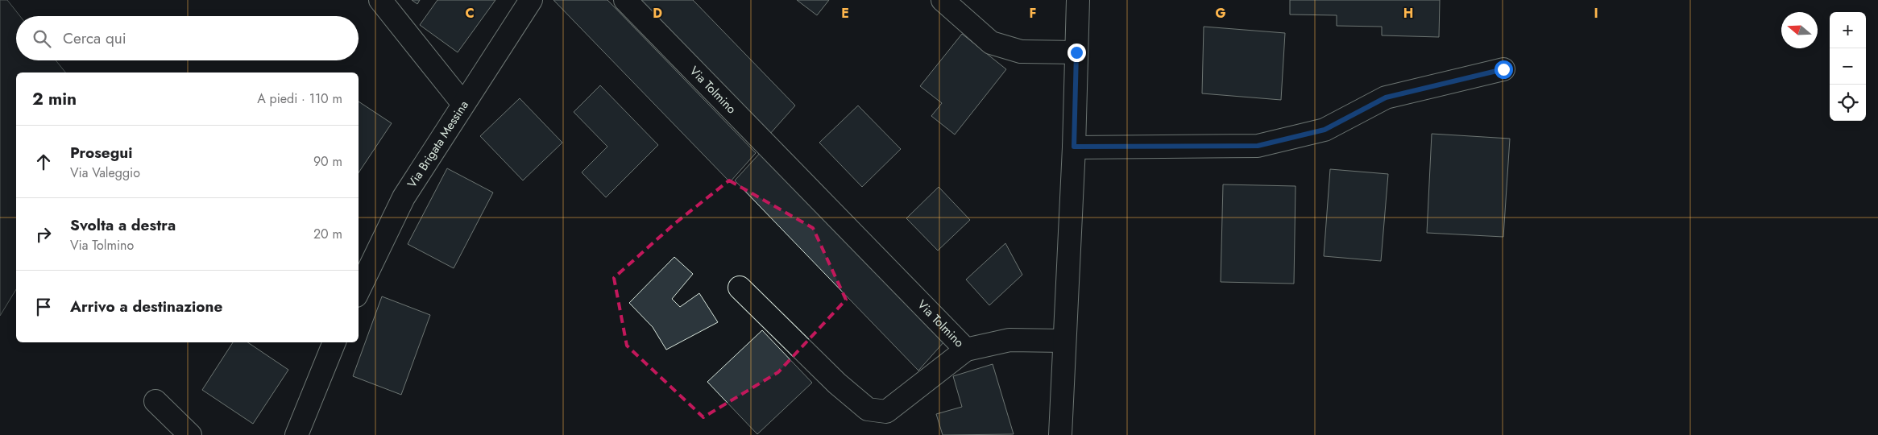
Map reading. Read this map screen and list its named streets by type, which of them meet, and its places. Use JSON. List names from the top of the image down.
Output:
{
  "streets": {
    "street": ["Via Tolmino", "Via Brigata Messina"]
  },
  "north": "left",
  "page": {
    "map_buttons": ["+", "−"],
    "search": "Cerca qui",
    "heading": ["2 min", "A piedi · 110 m"],
    "list": [
      ["Prosegui", "Via Valeggio", "90 m"],
      ["Svolta a destra", "Via Tolmino", "20 m"],
      "Arrivo a destinazione"
    ]
  },
  "grid": {
    "columns": [
      "C",
      "D",
      "E",
      "F",
      "G",
      "H",
      "I"
    ]
  }
}
